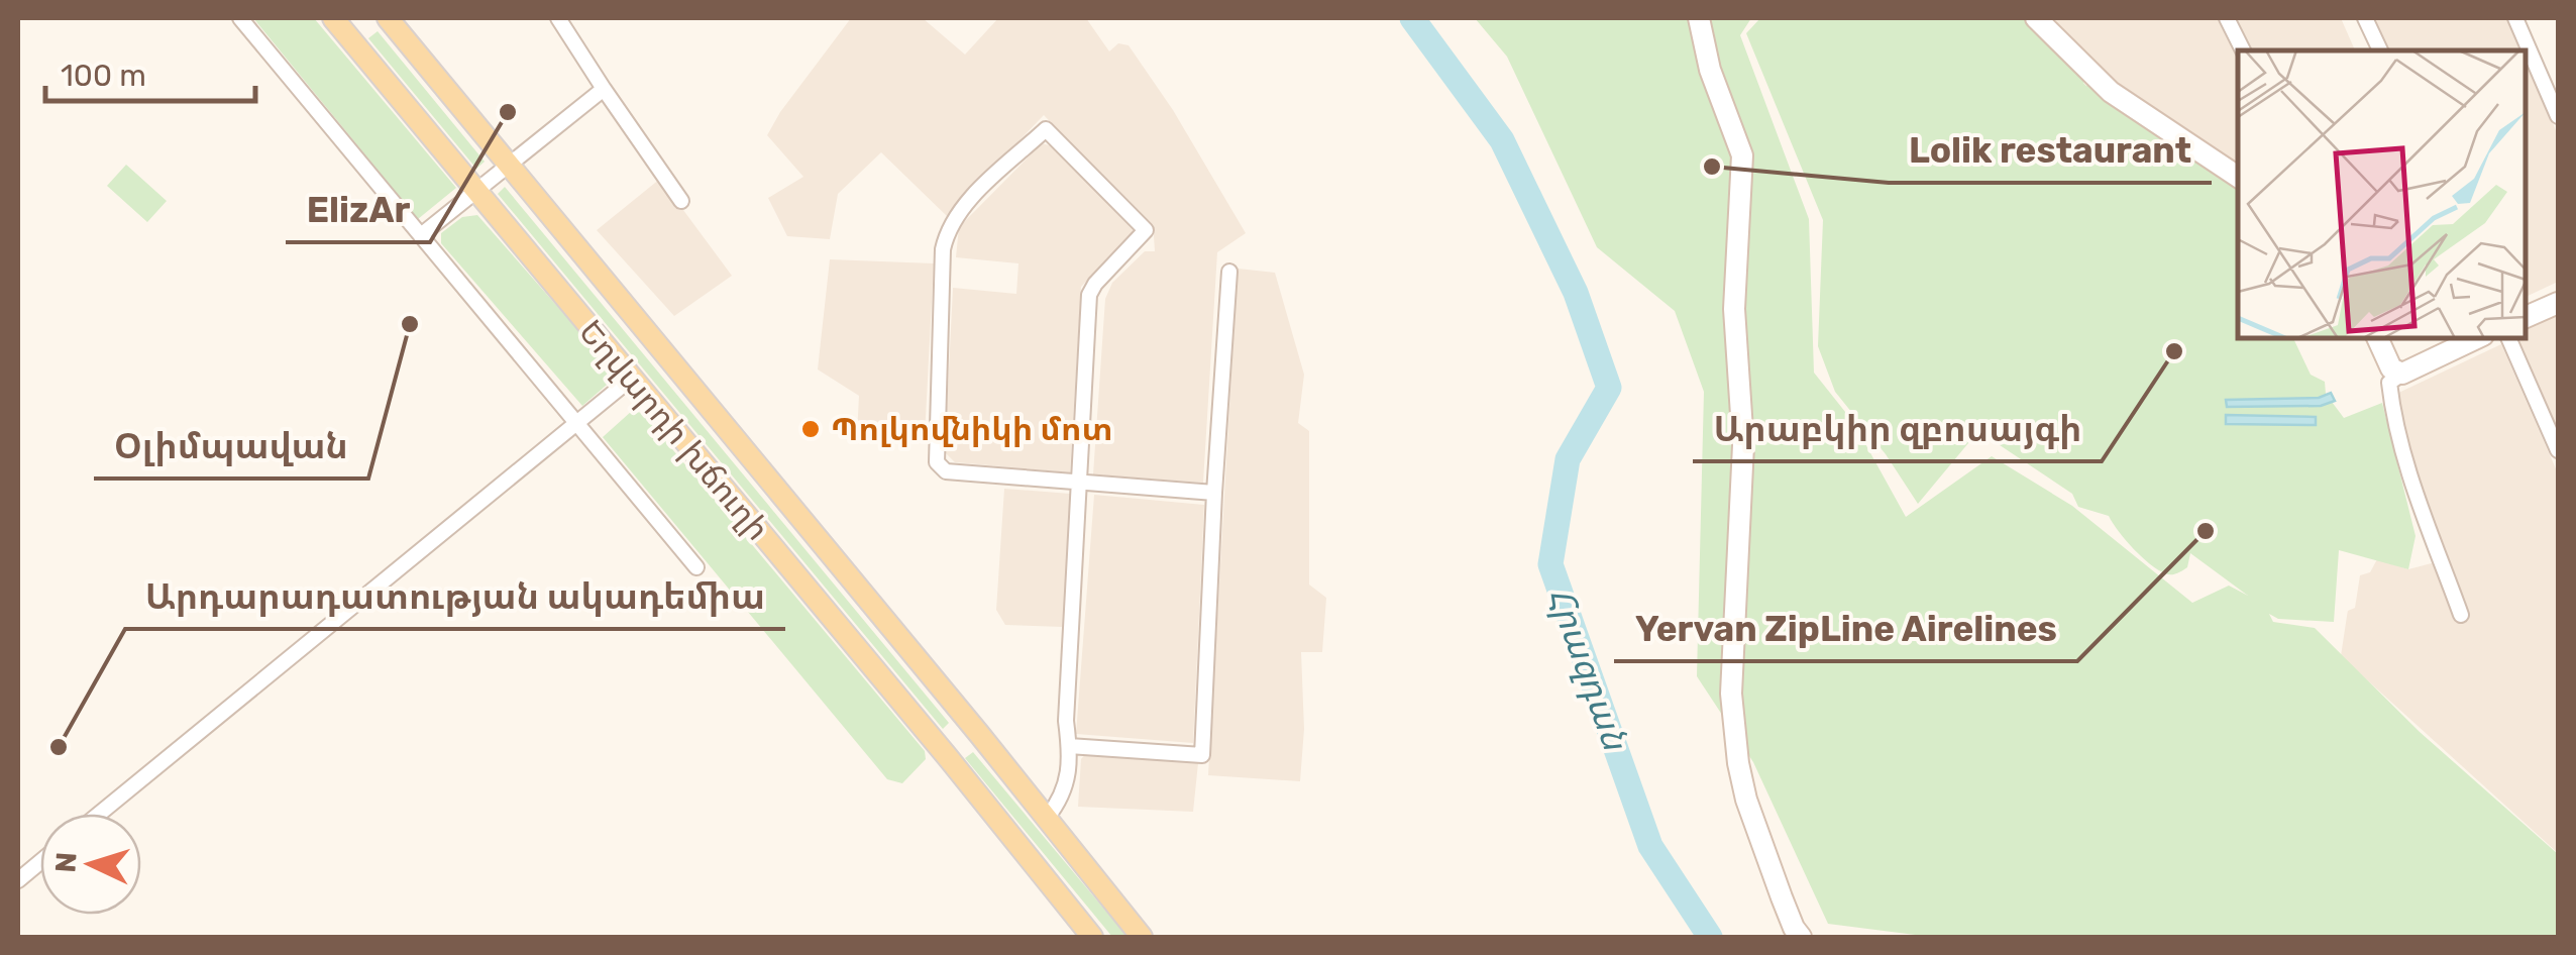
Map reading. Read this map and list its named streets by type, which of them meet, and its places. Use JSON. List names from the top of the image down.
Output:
{
  "streets": {
    "main road": ["Եղվարդի խճուղի"]
  },
  "water": ["Հրազդան"],
  "places": [
    "ElizAr",
    "Lolik restaurant",
    "Օլիմպավան",
    "Արաբկիր զբոսայգի",
    "Պոլկովնիկի մոտ",
    "Yervan ZipLine Airelines",
    "Արդարադատության ակադեմիա"
  ],
  "scale_bar": "100 m",
  "north": "left"
}
